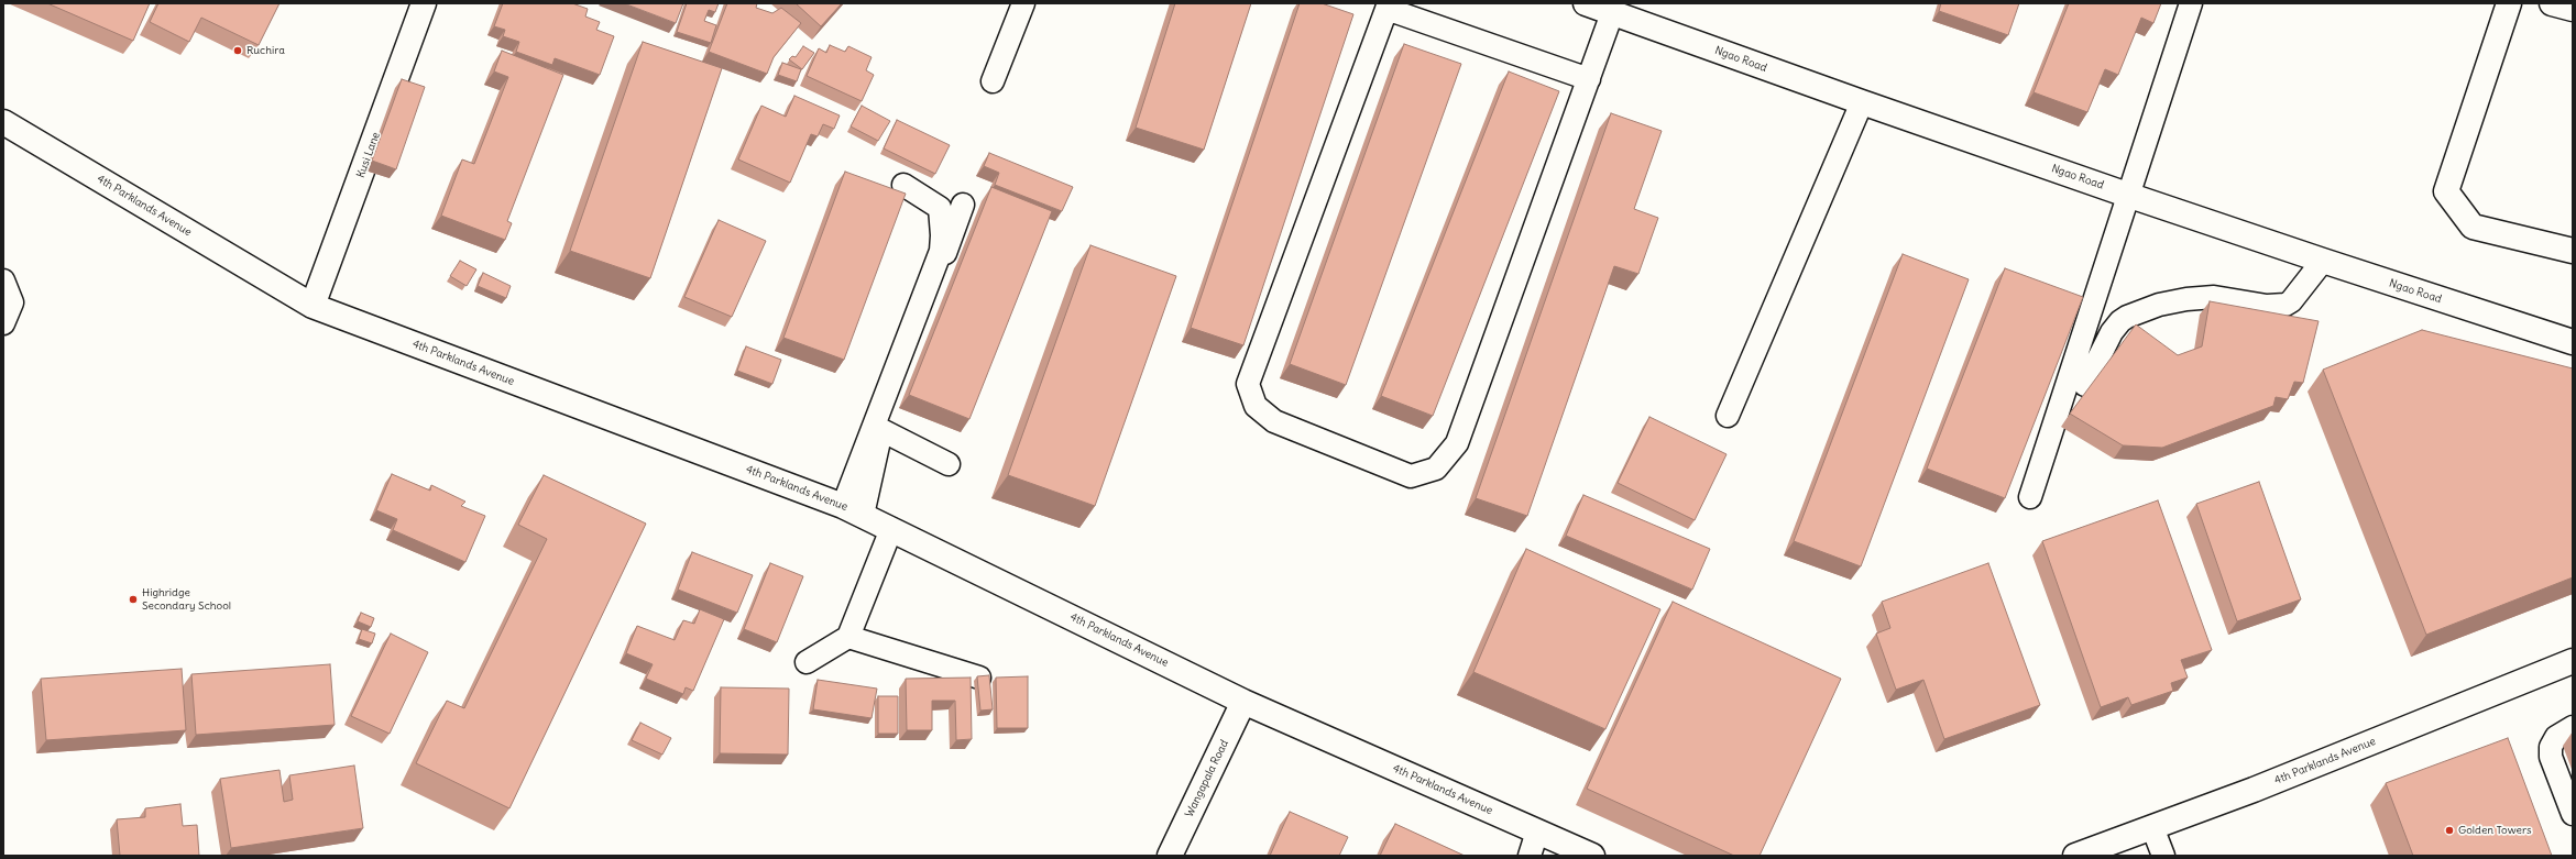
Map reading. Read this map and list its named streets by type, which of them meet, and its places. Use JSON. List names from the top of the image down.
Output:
{
  "streets": {
    "street": [
      "Ngao Road",
      "Kusi Lane",
      "4th Parklands Avenue",
      "Wangapala Road"
    ]
  },
  "crossings": [
    ["Kusi Lane", "4th Parklands Avenue"],
    ["4th Parklands Avenue", "Wangapala Road"]
  ],
  "places": ["Ruchira", "Highridge Secondary School", "Golden Towers"]
}
